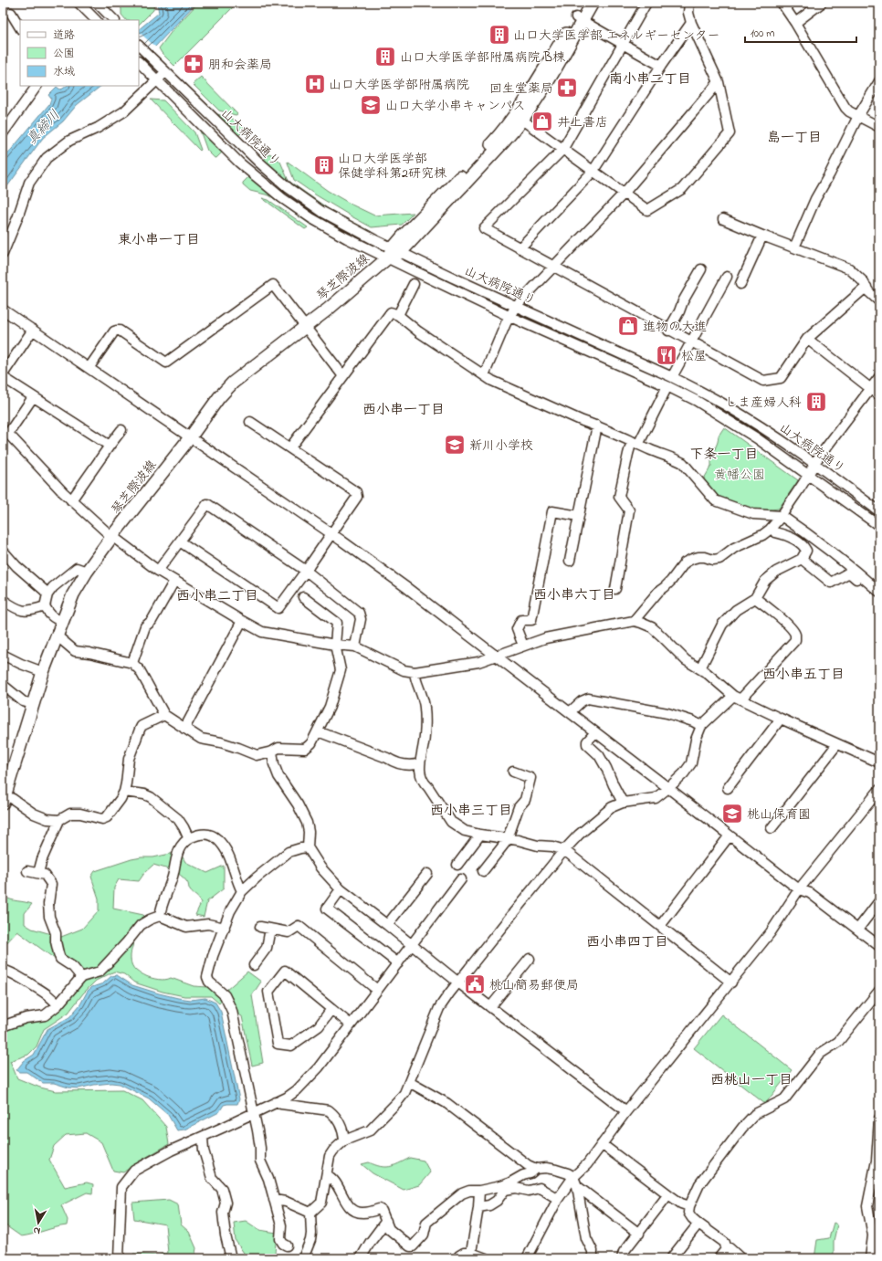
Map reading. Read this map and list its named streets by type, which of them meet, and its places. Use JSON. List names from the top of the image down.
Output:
{
  "streets": {
    "main road": ["琴芝際波線"],
    "street": ["山大病院通り"]
  },
  "crossings": [
    ["山大病院通り", "琴芝際波線"]
  ],
  "districts": [
    "南小串二丁目",
    "島一丁目",
    "東小串一丁目",
    "西小串一丁目",
    "下条一丁目",
    "西小串六丁目",
    "西小串二丁目",
    "西小串五丁目",
    "西小串三丁目",
    "西小串四丁目",
    "西桃山一丁目"
  ],
  "water": ["真締川"],
  "parks": ["黄幡公園"],
  "places": {
    "building": [
      "山口大学医学部 エネルギーセンター",
      "山口大学医学部附属病院 B棟",
      "山口大学医学部 保健学科第2研究棟",
      "しま産婦人科"
    ],
    "pharmacy": ["朋和会薬局", "回生堂薬局"],
    "hospital": ["山口大学医学部附属病院"],
    "school or university": ["山口大学小串キャンパス", "新川小学校", "桃山保育園"],
    "shop": ["井上書店", "進物の大進"],
    "restaurant": ["松屋"],
    "public building": ["桃山簡易郵便局"]
  },
  "legend": ["道路", "公園", "水域"],
  "scale_bar": "100 m",
  "north": "bottom"
}
